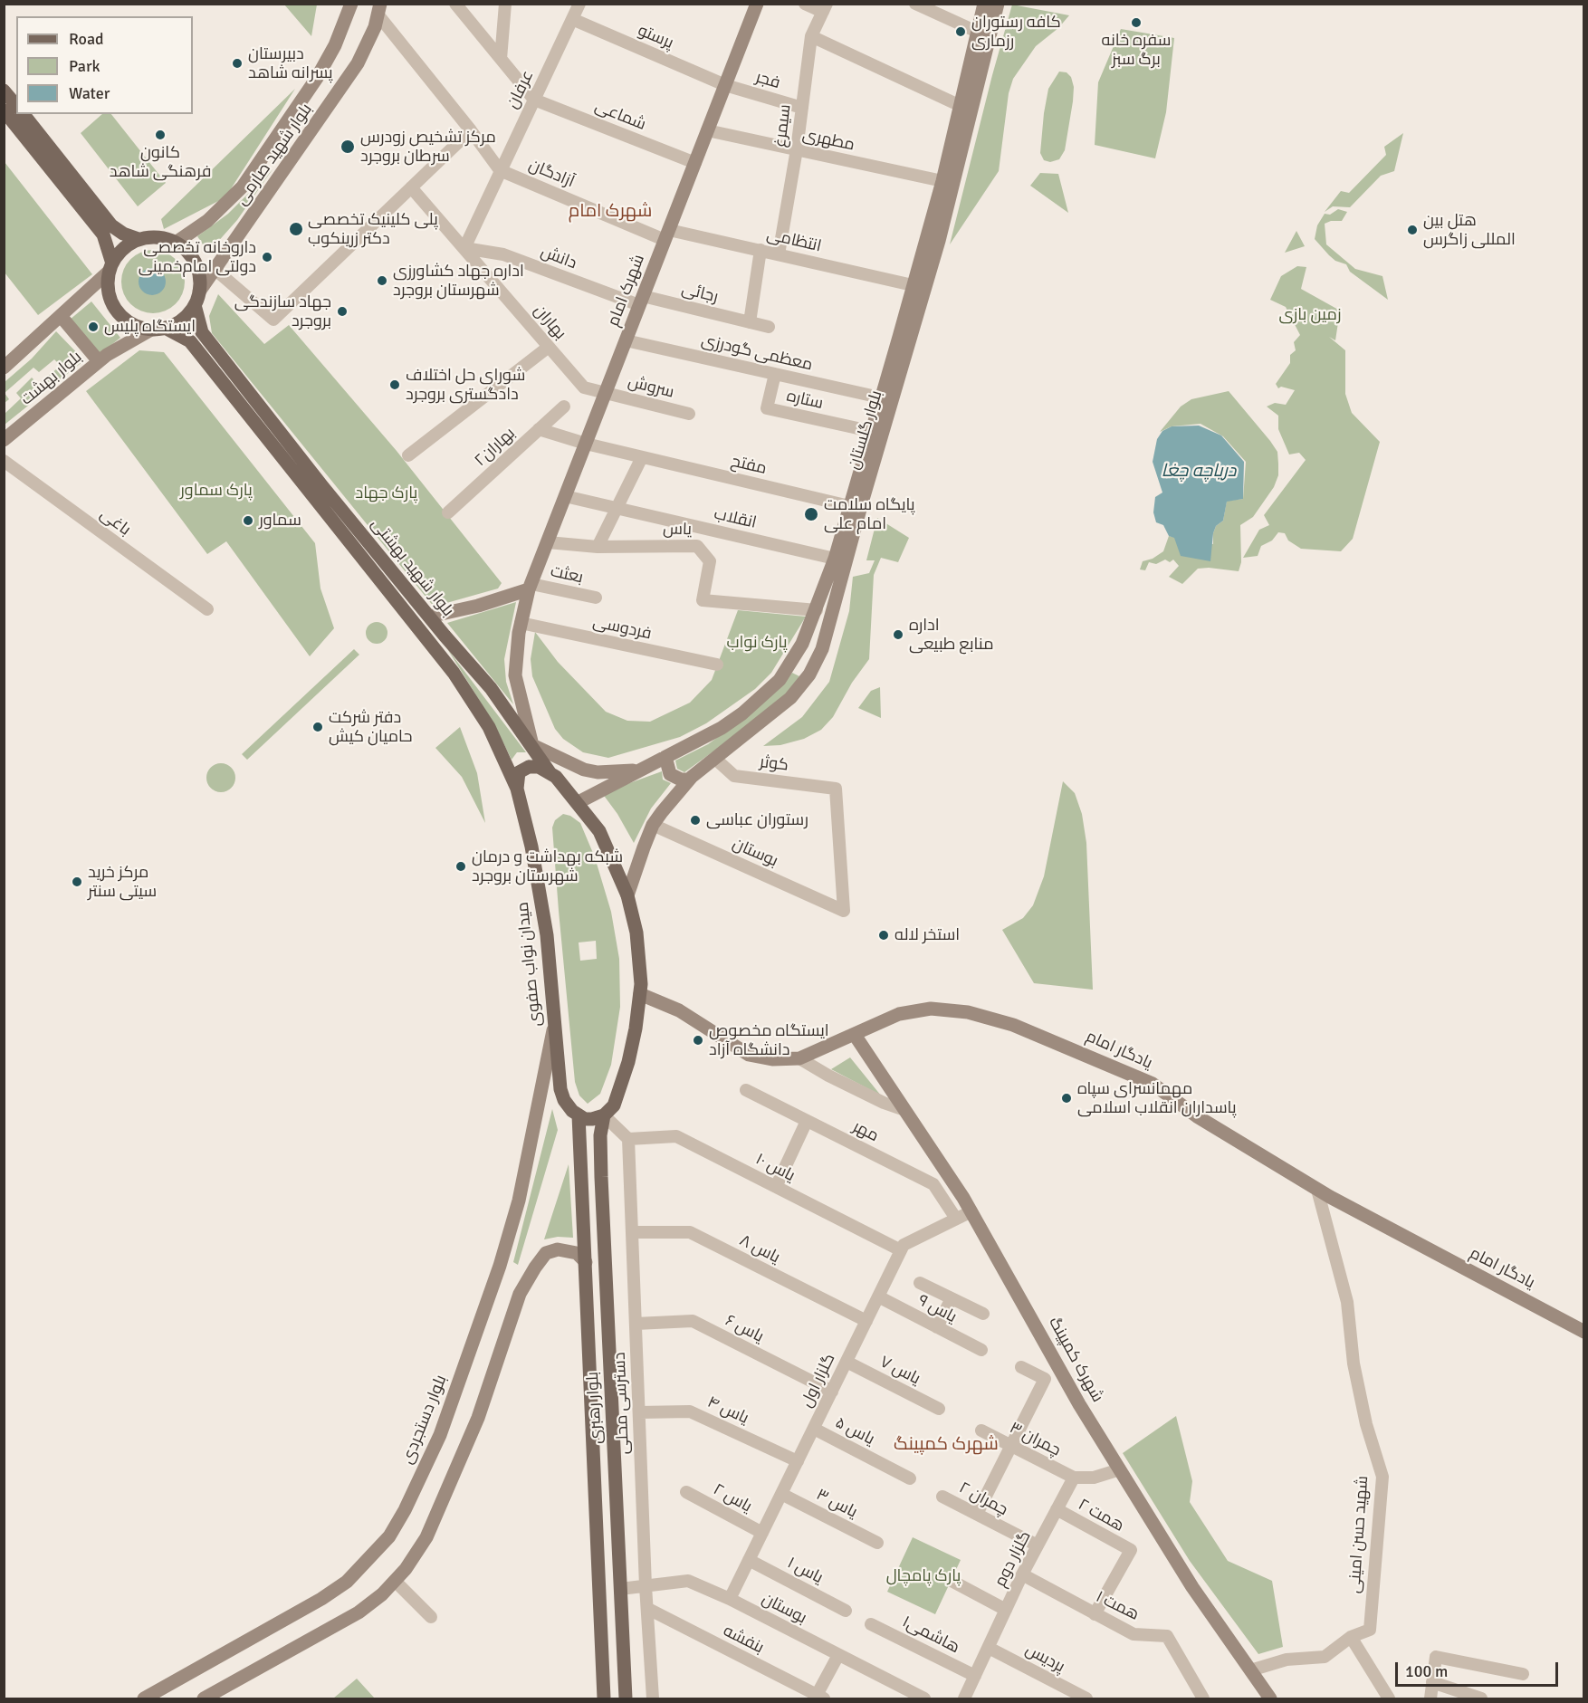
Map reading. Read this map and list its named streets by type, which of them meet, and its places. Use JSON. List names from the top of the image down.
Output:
{
  "streets": {
    "main road": [
      "بلوار شهید صارمی",
      "شهرک امام",
      "بلوار بهشت",
      "بلوار گلستان",
      "بلوار شهید بهشتی",
      "میدان نواب صفوی",
      "یادگار امام",
      "شهرک کمپینگ",
      "بلوار رهبری",
      "بلوار دستجردی"
    ],
    "street": [
      "پرستو",
      "فجر",
      "عرفان",
      "شماعی",
      "سیمرغ",
      "مطهری",
      "آزادگان",
      "انتظامی",
      "دانش",
      "رجائی",
      "بهاران",
      "معظمی گودرزی",
      "سروش",
      "ستاره",
      "بهاران۲",
      "مفتح",
      "انقلاب",
      "باغی",
      "یاس",
      "بعثت",
      "فردوسی",
      "کوثر",
      "بوستان",
      "مهر",
      "یاس ۱۰",
      "یاس ۸",
      "یاس ۹",
      "یاس ۶",
      "یاس ۷",
      "گلزار اول",
      "دسترسی محلی",
      "یاس ۴",
      "یاس ۵",
      "چمران ۳",
      "یاس ۲",
      "چمران ۲",
      "یاس ۳",
      "همت ۲",
      "شهید حسن امینی",
      "گلزار دوم",
      "یاس ۱",
      "همت ۱",
      "هاشمی۱",
      "بنفشه",
      "پردیس"
    ]
  },
  "crossings": [
    ["پرستو", "فجر"],
    ["پرستو", "عرفان"],
    ["پرستو", "شهرک امام"],
    ["فجر", "سیمرغ"],
    ["فجر", "شهرک امام"],
    ["عرفان", "شماعی"],
    ["عرفان", "آزادگان"],
    ["عرفان", "دانش"],
    ["عرفان", "بهاران"],
    ["شماعی", "شهرک امام"],
    ["سیمرغ", "مطهری"],
    ["سیمرغ", "انتظامی"],
    ["مطهری", "شهرک امام"],
    ["مطهری", "بلوار گلستان"],
    ["بلوار شهید صارمی", "بلوار بهشت"],
    ["بلوار شهید صارمی", "بلوار شهید بهشتی"],
    ["آزادگان", "انتظامی"],
    ["آزادگان", "شهرک امام"],
    ["انتظامی", "شهرک امام"],
    ["انتظامی", "بلوار گلستان"],
    ["دانش", "شهرک امام"],
    ["دانش", "رجائی"],
    ["دانش", "بهاران"],
    ["شهرک امام", "رجائی"],
    ["شهرک امام", "بهاران"],
    ["شهرک امام", "معظمی گودرزی"],
    ["شهرک امام", "سروش"],
    ["شهرک امام", "مفتح"],
    ["شهرک امام", "انقلاب"],
    ["شهرک امام", "یاس"],
    ["شهرک امام", "بلوار شهید بهشتی"],
    ["شهرک امام", "بعثت"],
    ["شهرک امام", "فردوسی"],
    ["بهاران", "سروش"],
    ["معظمی گودرزی", "ستاره"],
    ["معظمی گودرزی", "بلوار گلستان"],
    ["بلوار بهشت", "بلوار شهید بهشتی"],
    ["ستاره", "بلوار گلستان"],
    ["بلوار گلستان", "مفتح"],
    ["بلوار گلستان", "انقلاب"],
    ["بلوار گلستان", "یاس"],
    ["بلوار گلستان", "کوثر"],
    ["بلوار گلستان", "بوستان"],
    ["بهاران۲", "مفتح"],
    ["بلوار شهید بهشتی", "میدان نواب صفوی"],
    ["کوثر", "بوستان"],
    ["بوستان", "گلزار اول"],
    ["بوستان", "دسترسی محلی"],
    ["بوستان", "بلوار رهبری"],
    ["میدان نواب صفوی", "بلوار رهبری"],
    ["میدان نواب صفوی", "بلوار دستجردی"],
    ["یادگار امام", "شهرک کمپینگ"],
    ["یادگار امام", "شهید حسن امینی"],
    ["مهر", "گلزار اول"],
    ["یاس ۱۰", "گلزار اول"],
    ["یاس ۱۰", "دسترسی محلی"],
    ["یاس ۸", "گلزار اول"],
    ["یاس ۸", "دسترسی محلی"],
    ["یاس ۹", "گلزار اول"],
    ["یاس ۶", "گلزار اول"],
    ["یاس ۶", "دسترسی محلی"],
    ["شهرک کمپینگ", "گلزار اول"],
    ["شهرک کمپینگ", "شهید حسن امینی"],
    ["یاس ۷", "گلزار اول"],
    ["گلزار اول", "یاس ۴"],
    ["گلزار اول", "یاس ۵"],
    ["گلزار اول", "یاس ۲"],
    ["گلزار اول", "یاس ۳"],
    ["گلزار اول", "یاس ۱"],
    ["دسترسی محلی", "یاس ۴"],
    ["دسترسی محلی", "بنفشه"],
    ["چمران ۳", "گلزار دوم"],
    ["چمران ۲", "گلزار دوم"],
    ["همت ۲", "گلزار دوم"],
    ["همت ۲", "همت ۱"],
    ["گلزار دوم", "همت ۱"],
    ["گلزار دوم", "هاشمی۱"],
    ["گلزار دوم", "پردیس"]
  ],
  "districts": ["شهرک امام", "شهرک کمپینگ"],
  "water": ["دریاچه چغا"],
  "parks": [
    "زمین بازی",
    "پارک سماور",
    "پارک جهاد",
    "پارک نواب",
    "پارک پامچال"
  ],
  "places": [
    "سفره خانه برگ سبز",
    "کافه رستوران رزماری",
    "دبیرستان پسرانه شاهد",
    "کانون فرهنگی شاهد",
    "مرکز تشخیص زودرس سرطان بروجرد",
    "پلی کلینیک تخصصی دکتر زرینکوب",
    "هتل بین المللی زاگرس",
    "داروخانه تخصصی دولتی امام‌خمینی",
    "اداره جهاد کشاورزی شهرستان بروجرد",
    "جهاد سازندگی بروجرد",
    "ایستگاه پلیس",
    "شورای حل اختلاف دادگستری بروجرد",
    "پایگاه سلامت امام علی",
    "سماور",
    "اداره منابع طبیعی",
    "دفتر شرکت حامیان کیش",
    "رستوران عباسی",
    "شبکه بهداشت و درمان شهرستان بروجرد",
    "مرکز خرید سیتی سنتر",
    "استخر لاله",
    "ایستگاه مخصوص دانشگاه آزاد",
    "مهمانسرای سپاه پاسداران انقلاب اسلامی"
  ],
  "legend": ["Road", "Park", "Water"],
  "scale_bar": "100 m"
}
